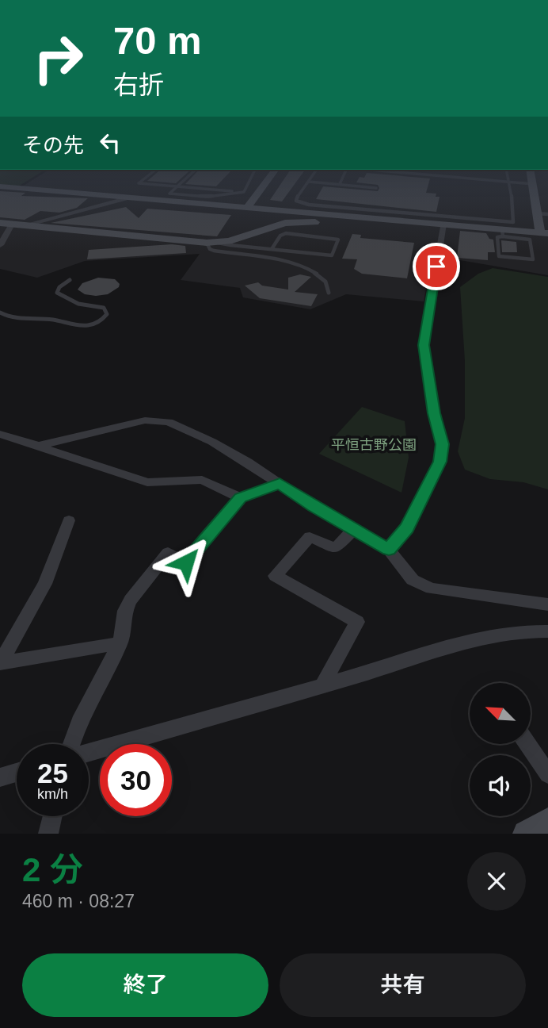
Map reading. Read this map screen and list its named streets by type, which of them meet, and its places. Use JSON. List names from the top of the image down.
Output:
{
  "parks": ["平恒古野公園"],
  "north": "top left",
  "page": {
    "turn": ["70 m", "右折"],
    "then": "その先",
    "speed": "25 km/h",
    "limit": "30",
    "heading": ["2 分", "460 m · 08:27"],
    "buttons": ["終了", "共有"]
  }
}
